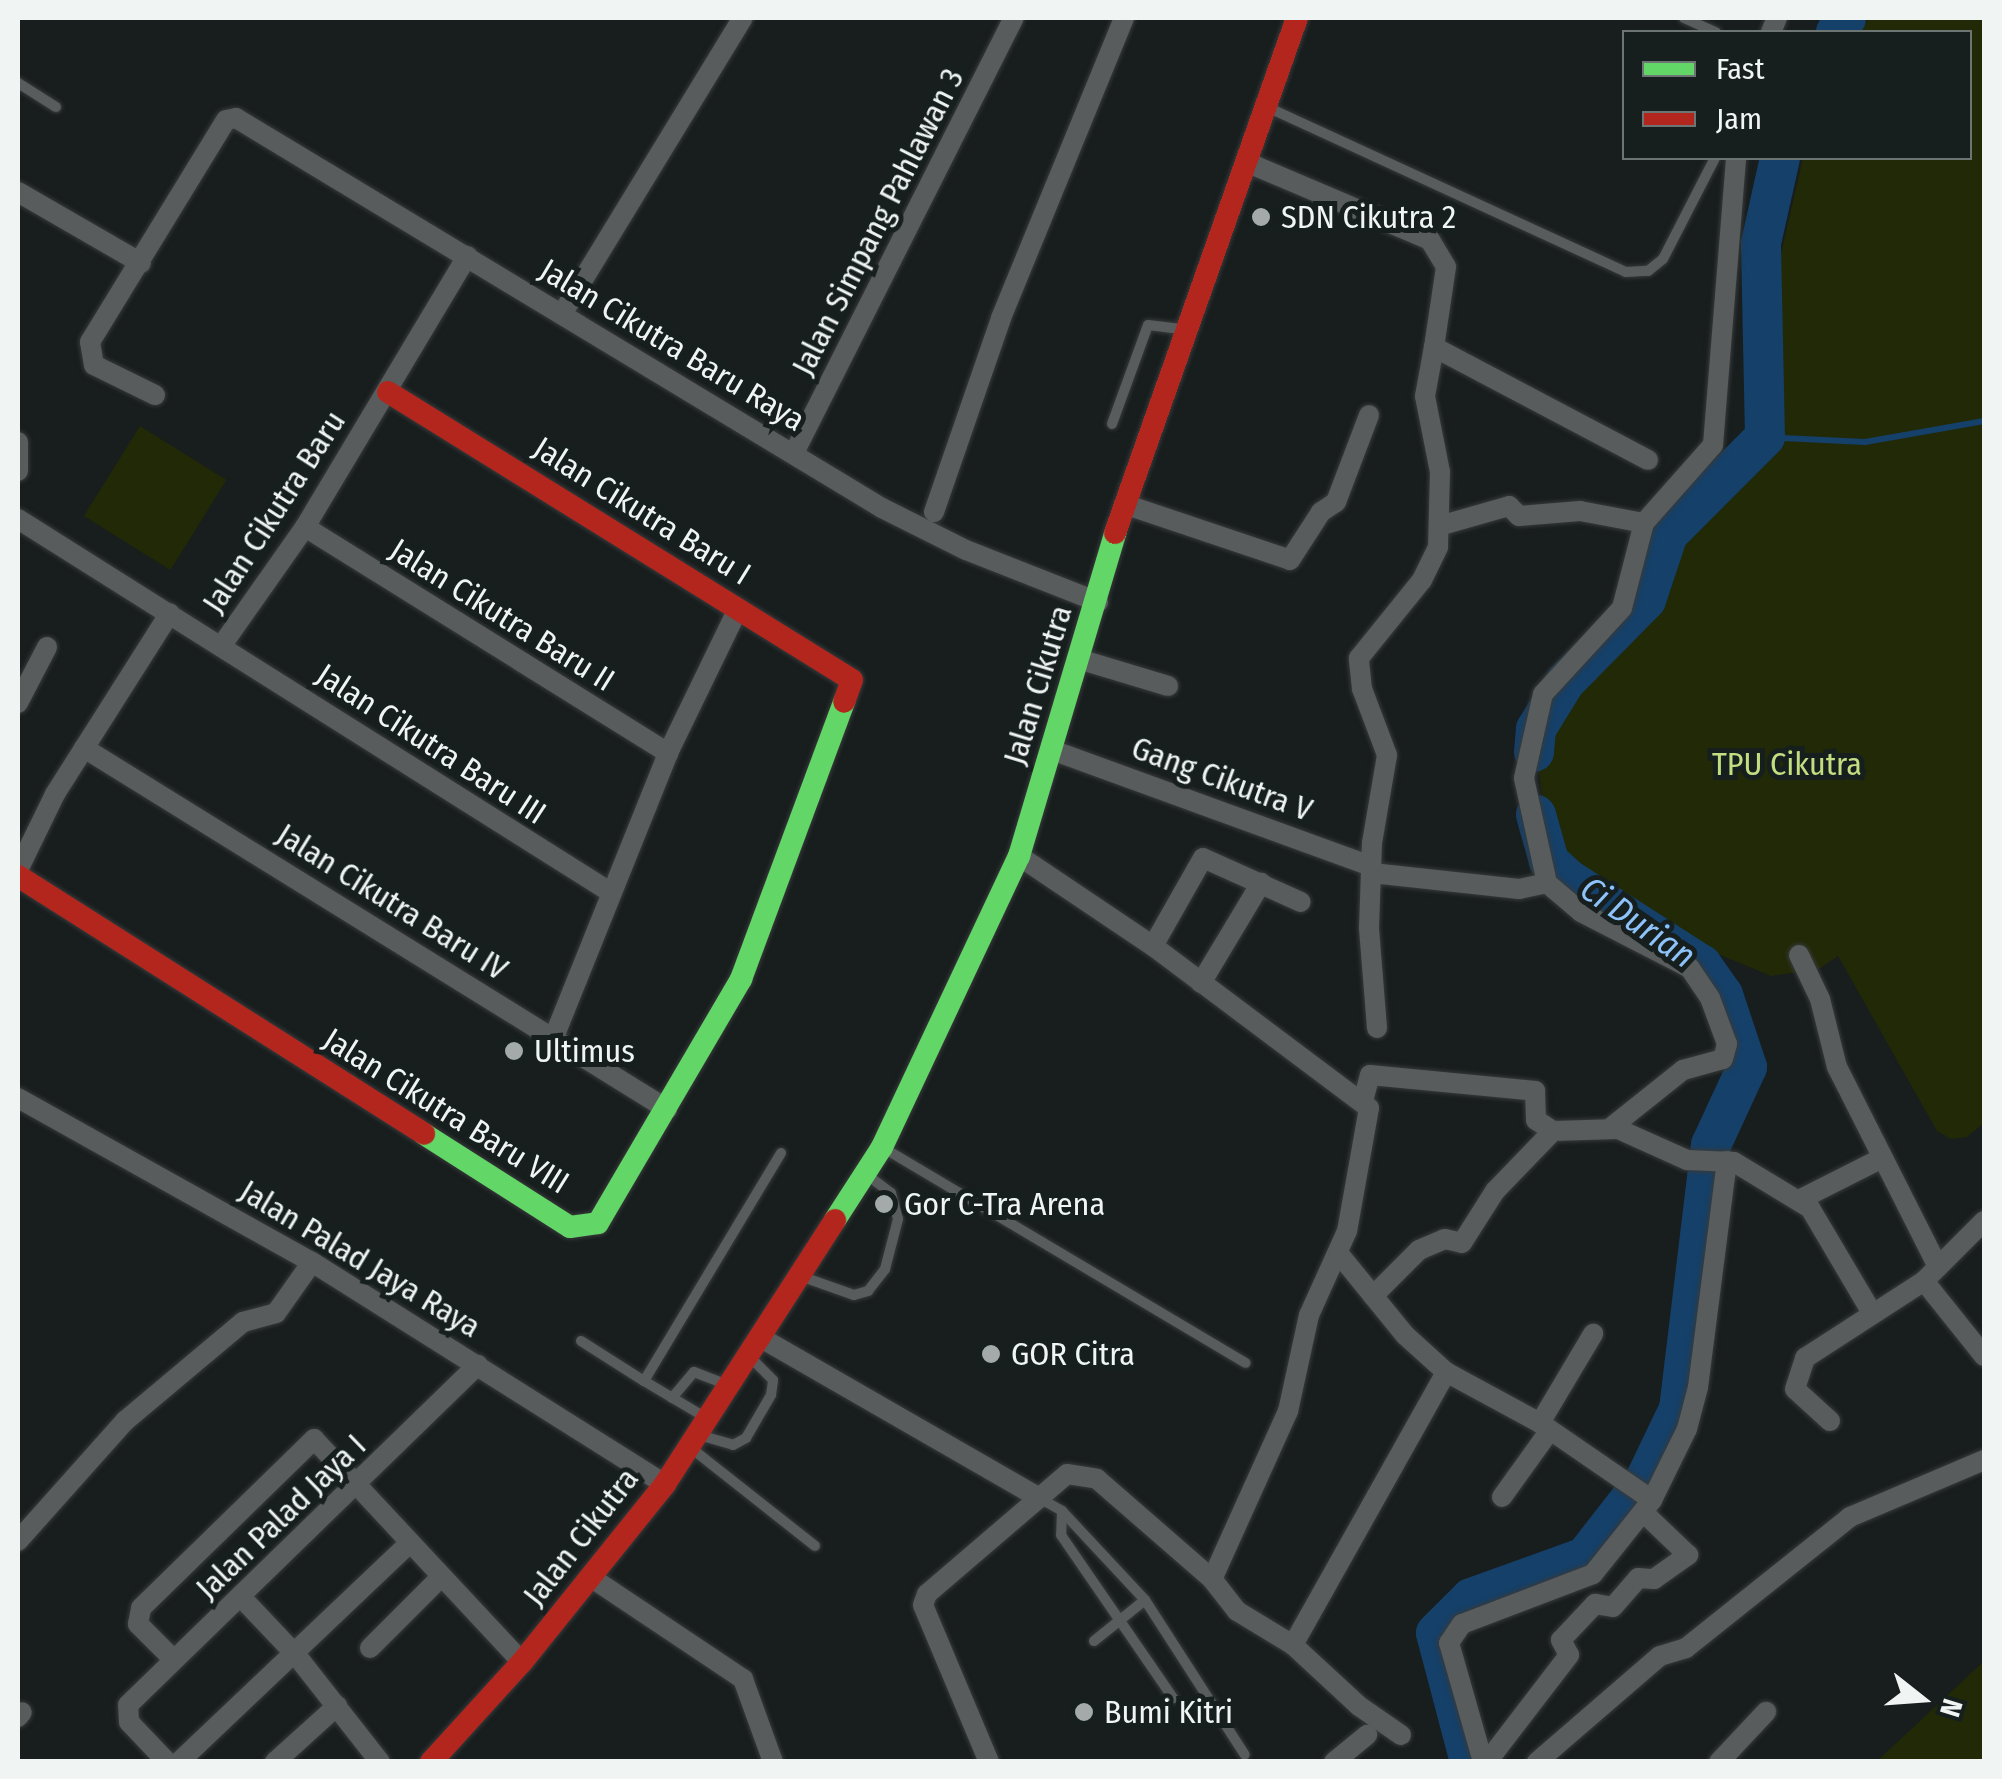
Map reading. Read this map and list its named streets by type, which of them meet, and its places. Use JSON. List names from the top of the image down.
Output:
{
  "streets": {
    "main road": ["Jalan Cikutra Baru I", "Jalan Cikutra", "Jalan Cikutra Baru VIII"],
    "street": [
      "Jalan Simpang Pahlawan 3",
      "Jalan Cikutra Baru Raya",
      "Jalan Cikutra Baru",
      "Jalan Cikutra Baru II",
      "Jalan Cikutra Baru III",
      "Gang Cikutra V",
      "Jalan Cikutra Baru IV",
      "Jalan Palad Jaya Raya",
      "Jalan Palad Jaya I"
    ]
  },
  "crossings": [
    ["Jalan Simpang Pahlawan 3", "Jalan Cikutra Baru Raya"],
    ["Jalan Cikutra Baru Raya", "Jalan Cikutra Baru"],
    ["Jalan Cikutra Baru Raya", "Jalan Cikutra"],
    ["Jalan Cikutra Baru I", "Jalan Cikutra Baru"],
    ["Jalan Cikutra Baru I", "Jalan Cikutra Baru VIII"],
    ["Jalan Cikutra Baru", "Jalan Cikutra Baru II"],
    ["Jalan Cikutra Baru", "Jalan Cikutra Baru III"],
    ["Jalan Cikutra", "Gang Cikutra V"],
    ["Jalan Cikutra", "Jalan Palad Jaya Raya"],
    ["Jalan Cikutra Baru IV", "Jalan Cikutra Baru VIII"],
    ["Jalan Palad Jaya Raya", "Jalan Palad Jaya I"]
  ],
  "water": ["Ci Durian"],
  "parks": ["TPU Cikutra"],
  "places": [
    "SDN Cikutra 2",
    "Ultimus",
    "Gor C-Tra Arena",
    "GOR Citra",
    "Bumi Kitri"
  ],
  "legend": ["Fast", "Jam"],
  "north": "right"
}
